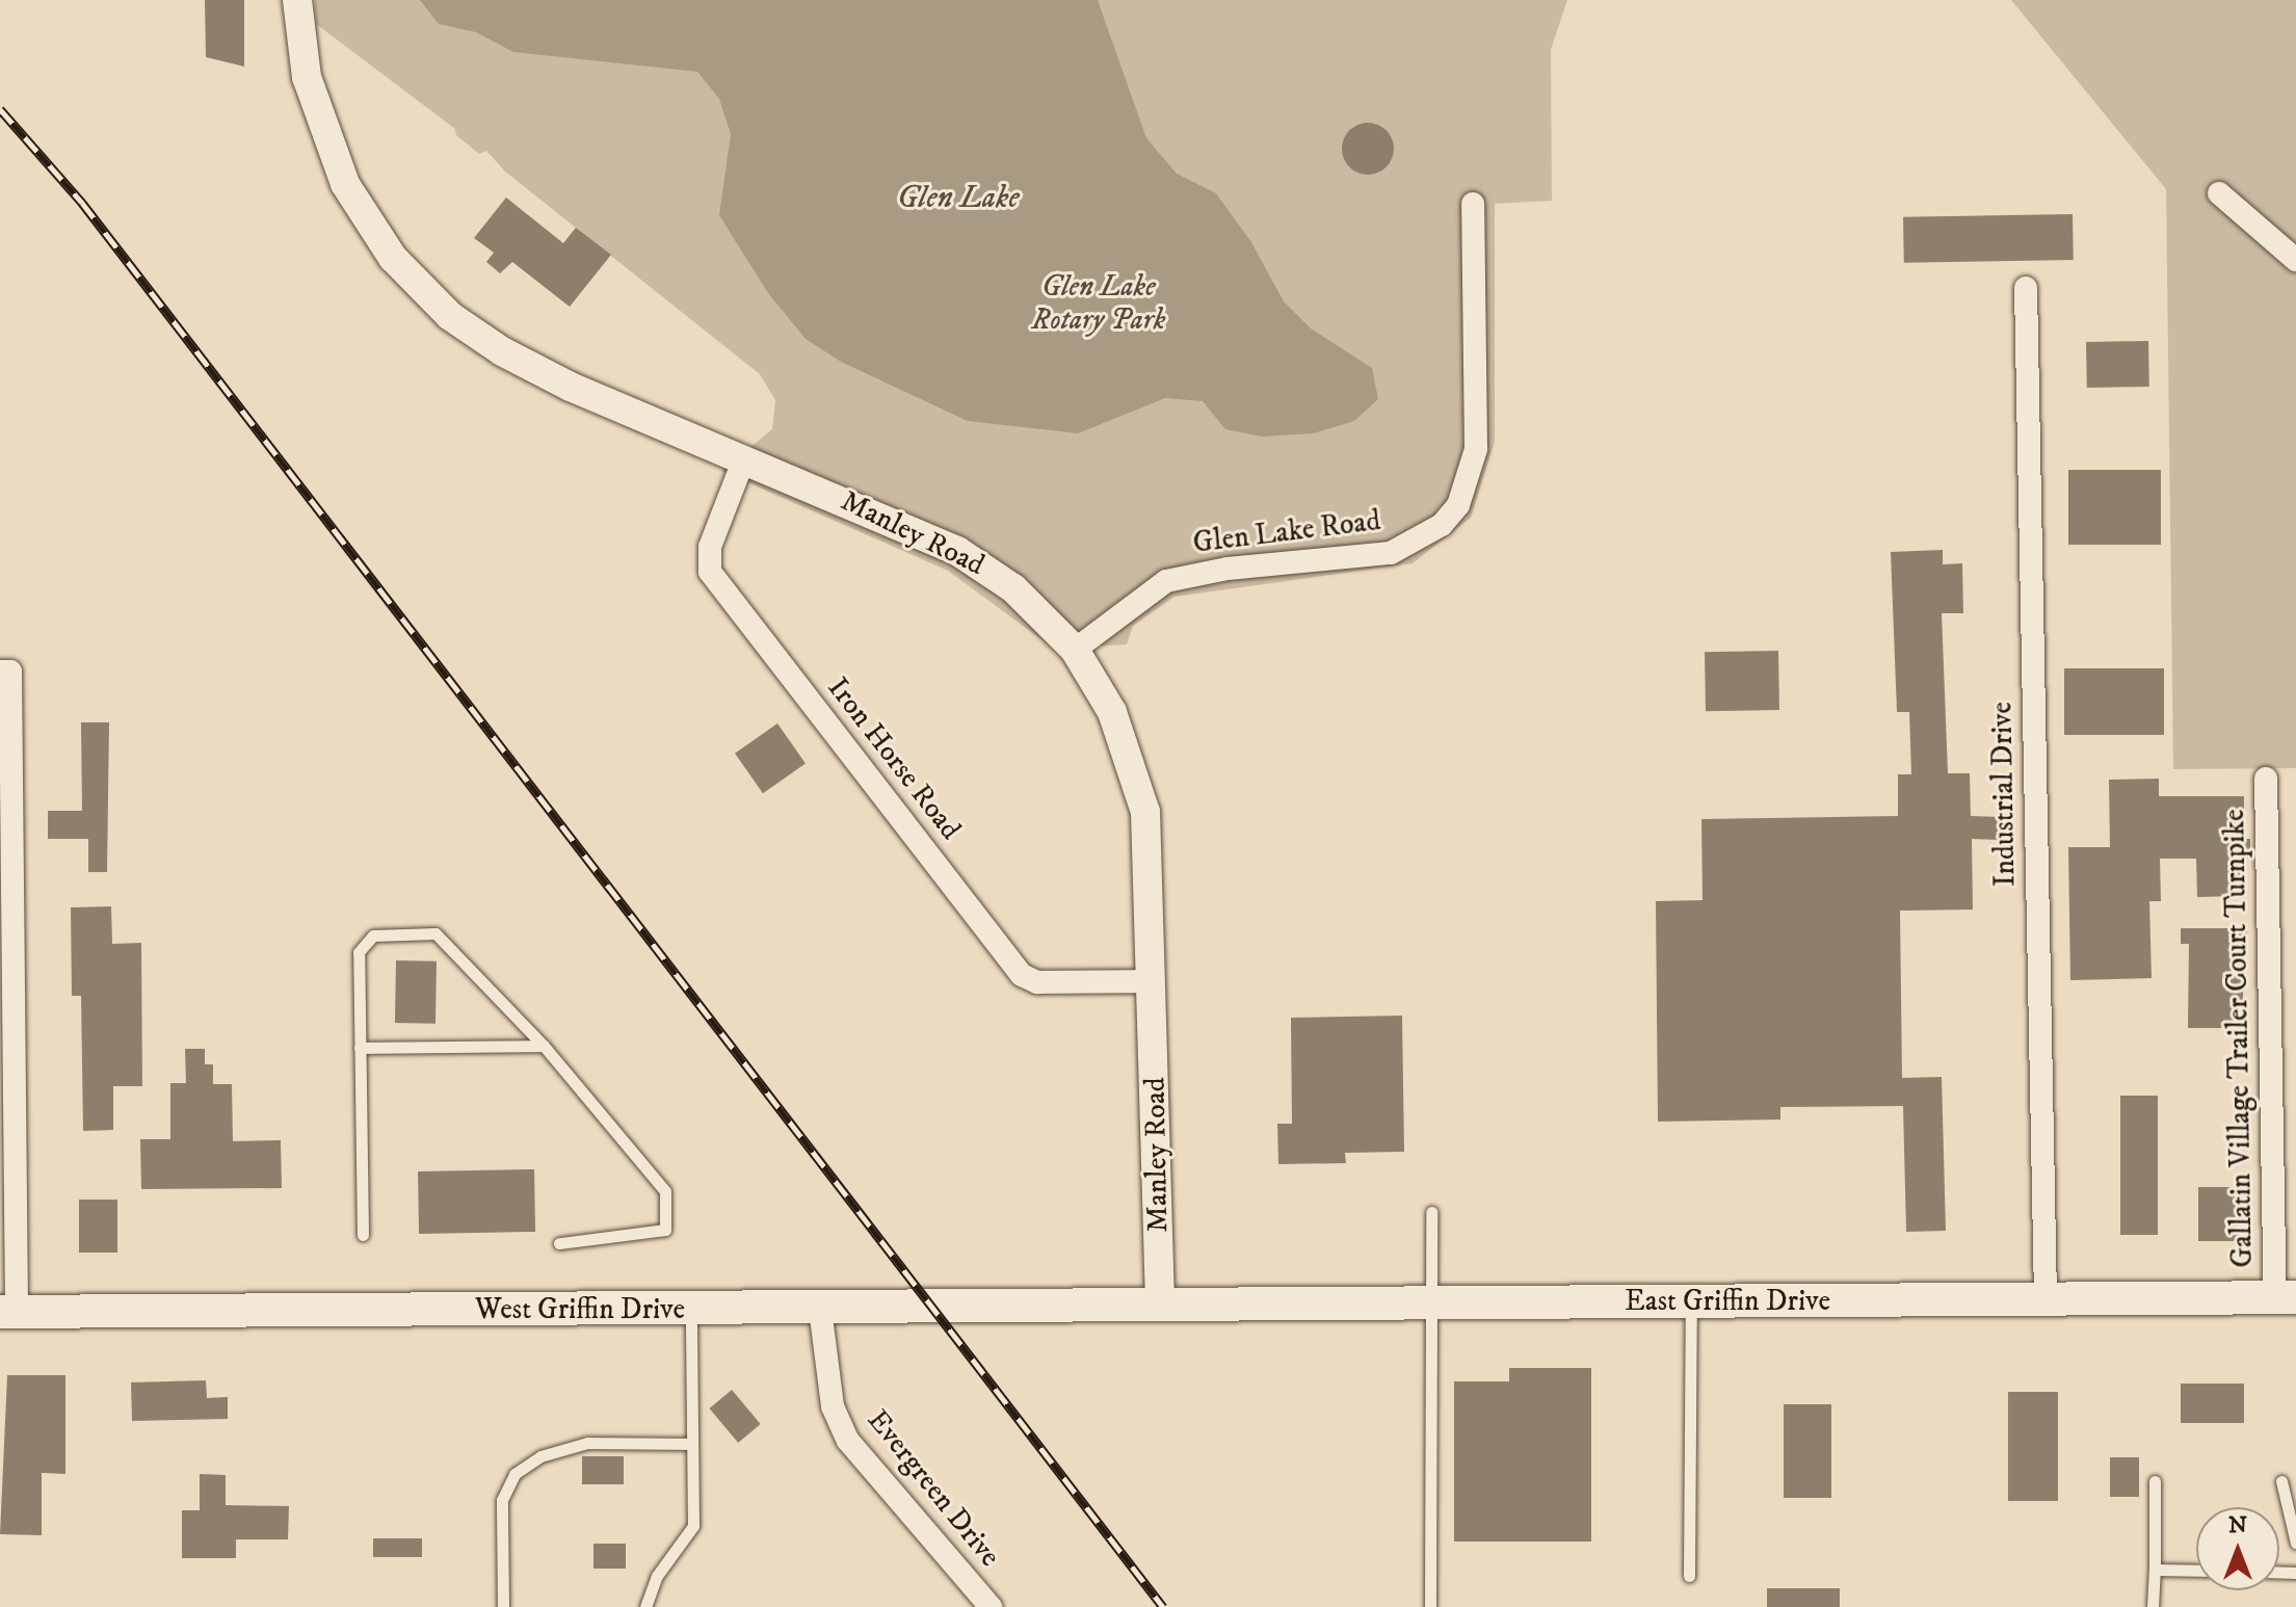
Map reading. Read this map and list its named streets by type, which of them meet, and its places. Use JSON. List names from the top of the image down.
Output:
{
  "streets": {
    "main road": ["East Griffin Drive", "West Griffin Drive"],
    "street": [
      "Glen Lake Road",
      "Manley Road",
      "Iron Horse Road",
      "Industrial Drive",
      "Gallatin Village Trailer Court Turnpike",
      "Evergreen Drive"
    ]
  },
  "crossings": [
    ["Glen Lake Road", "Manley Road"],
    ["Manley Road", "Iron Horse Road"],
    ["Manley Road", "East Griffin Drive"],
    ["Manley Road", "West Griffin Drive"],
    ["Industrial Drive", "East Griffin Drive"],
    ["Gallatin Village Trailer Court Turnpike", "East Griffin Drive"],
    ["East Griffin Drive", "West Griffin Drive"],
    ["West Griffin Drive", "Evergreen Drive"]
  ],
  "water": ["Glen Lake"],
  "parks": ["Glen Lake Rotary Park"],
  "north": "top"
}
